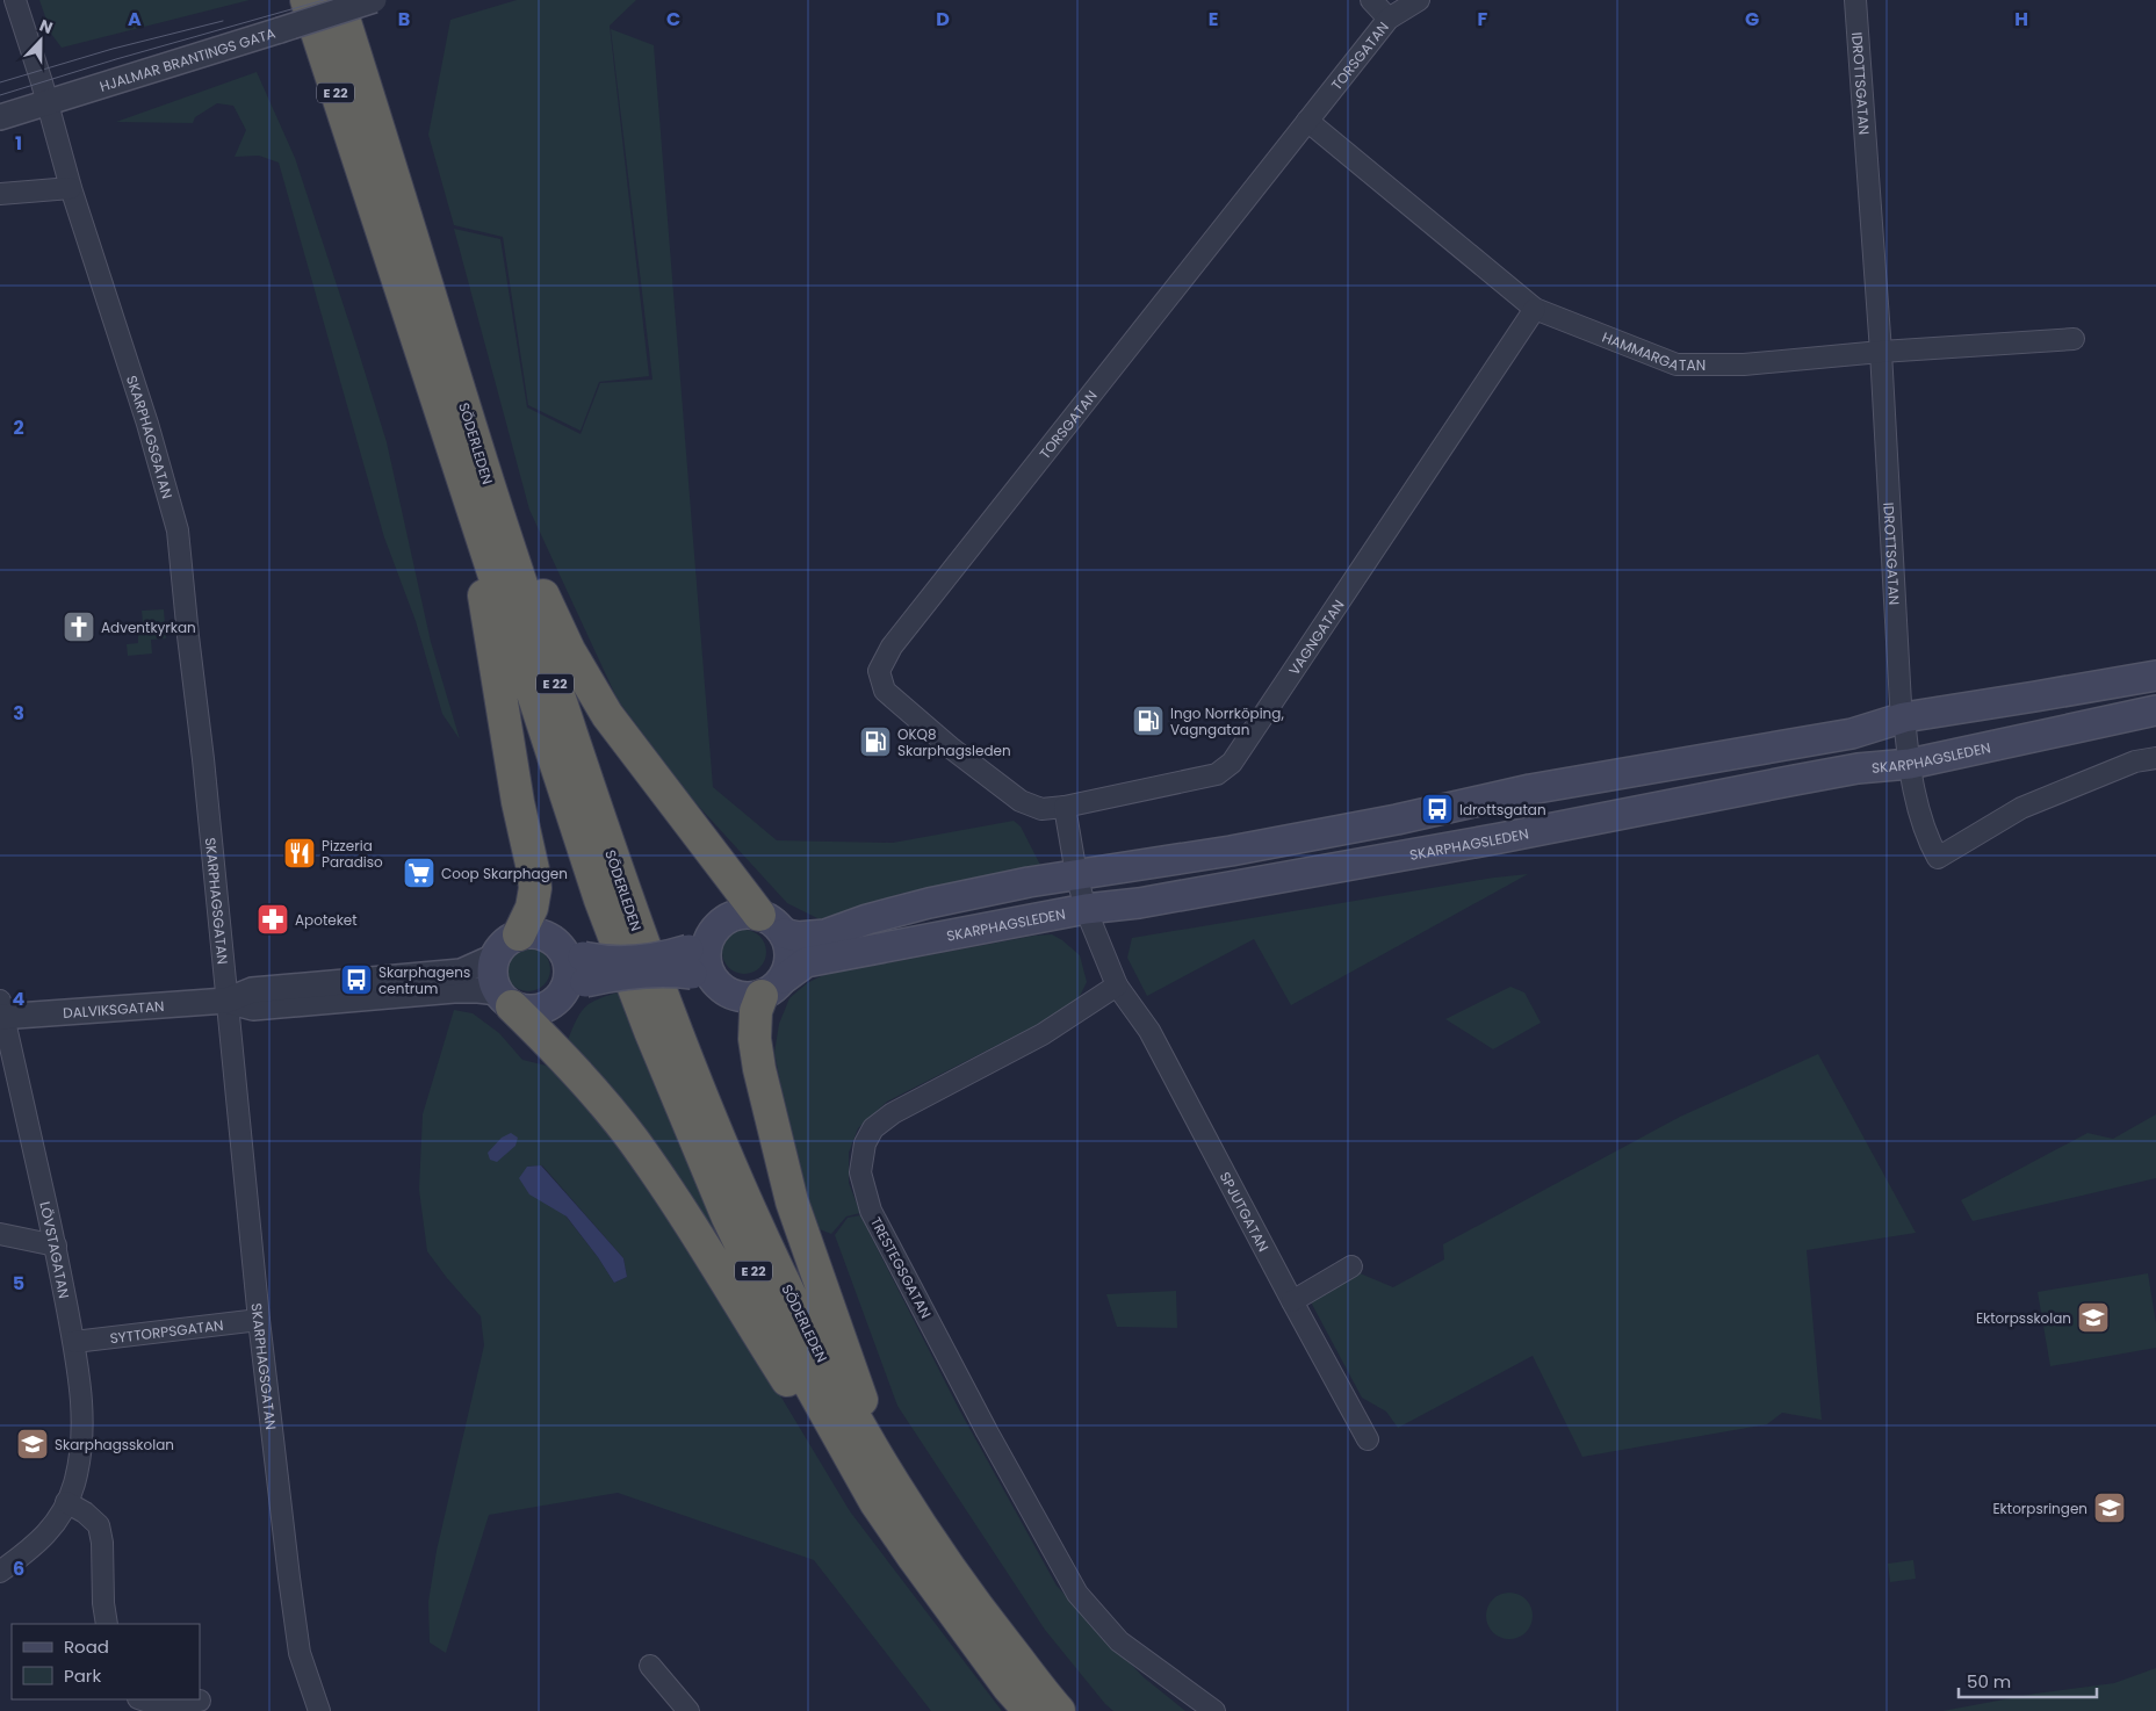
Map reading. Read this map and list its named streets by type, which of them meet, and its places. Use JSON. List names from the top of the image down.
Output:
{
  "streets": {
    "highway": ["E 22", "SÖDERLEDEN"],
    "main road": ["SKARPHAGSLEDEN"],
    "street": [
      "TORSGATAN",
      "HJALMAR BRANTINGS GATA",
      "IDROTTSGATAN",
      "HAMMARGATAN",
      "SKARPHAGSGATAN",
      "VAGNGATAN",
      "DALVIKSGATAN",
      "SPJUTGATAN",
      "LÖVSTAGATAN",
      "TRESTEGSGATAN",
      "SYTTORPSGATAN"
    ]
  },
  "crossings": [
    ["TORSGATAN", "HAMMARGATAN"],
    ["TORSGATAN", "VAGNGATAN"],
    ["HJALMAR BRANTINGS GATA", "SKARPHAGSGATAN"],
    ["IDROTTSGATAN", "HAMMARGATAN"],
    ["IDROTTSGATAN", "SKARPHAGSLEDEN"],
    ["HAMMARGATAN", "VAGNGATAN"],
    ["SKARPHAGSGATAN", "DALVIKSGATAN"],
    ["SKARPHAGSGATAN", "SYTTORPSGATAN"],
    ["DALVIKSGATAN", "LÖVSTAGATAN"],
    ["SPJUTGATAN", "TRESTEGSGATAN"],
    ["LÖVSTAGATAN", "SYTTORPSGATAN"]
  ],
  "places": {
    "church": ["Adventkyrkan"],
    "fuel station": ["Ingo Norrköping, Vagngatan", "OKQ8 Skarphagsleden"],
    "bus stop": ["Idrottsgatan", "Skarphagens centrum"],
    "restaurant": ["Pizzeria Paradiso"],
    "supermarket": ["Coop Skarphagen"],
    "pharmacy": ["Apoteket"],
    "school or university": ["Ektorpsskolan", "Skarphagsskolan", "Ektorpsringen"]
  },
  "legend": ["Road", "Park"],
  "scale_bar": "50 m",
  "north": "top",
  "grid": {
    "columns": [
      "A",
      "B",
      "C",
      "D",
      "E",
      "F",
      "G",
      "H"
    ],
    "rows": [
      "1",
      "2",
      "3",
      "4",
      "5",
      "6"
    ]
  }
}
